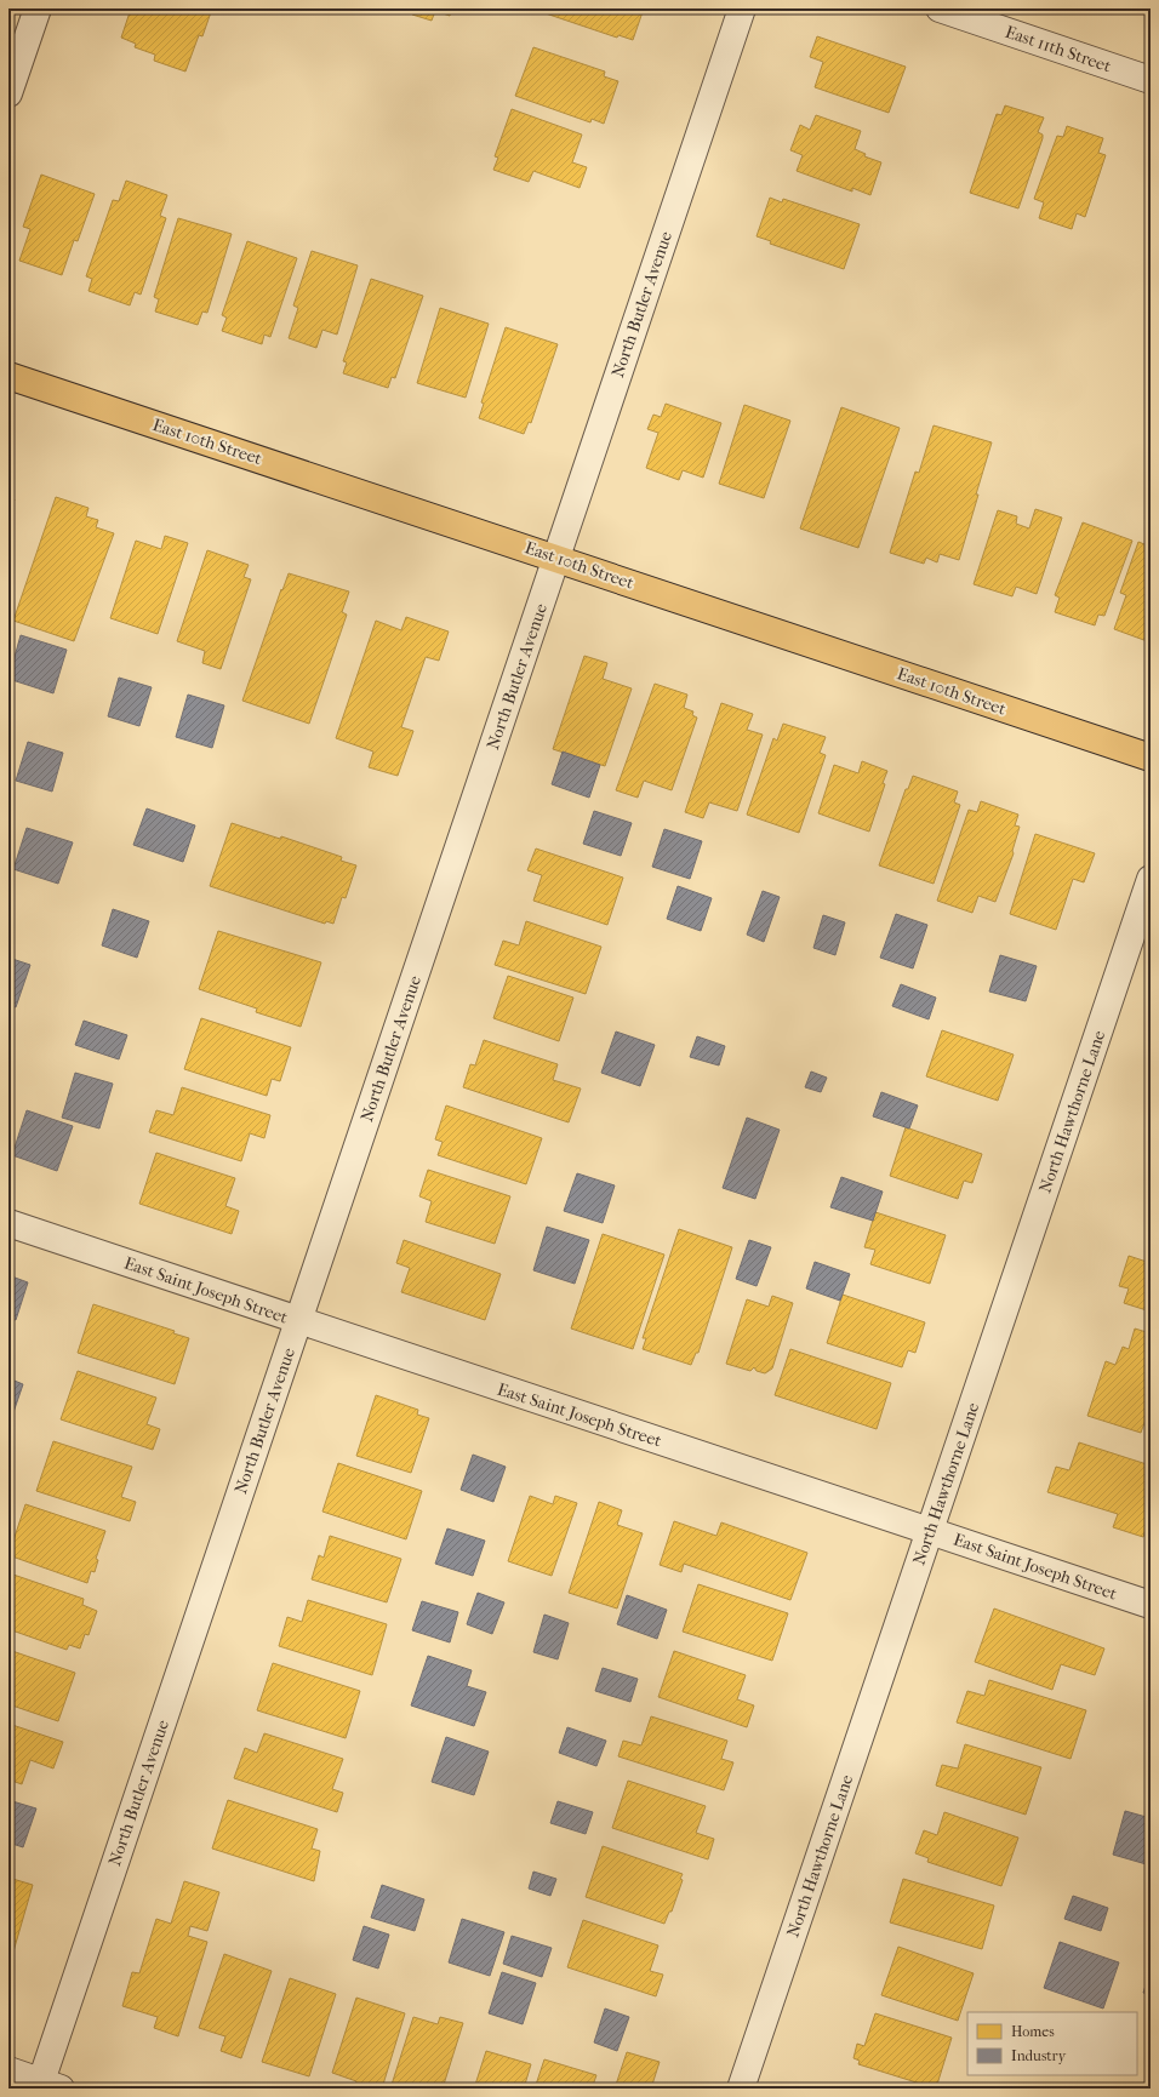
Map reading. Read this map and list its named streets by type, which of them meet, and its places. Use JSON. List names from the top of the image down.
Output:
{
  "streets": {
    "main road": ["East 10th Street"],
    "street": [
      "East 11th Street",
      "North Butler Avenue",
      "North Hawthorne Lane",
      "East Saint Joseph Street"
    ]
  },
  "crossings": [
    ["North Butler Avenue", "East 10th Street"],
    ["North Butler Avenue", "East Saint Joseph Street"],
    ["North Hawthorne Lane", "East Saint Joseph Street"]
  ],
  "legend": ["Homes", "Industry"]
}
